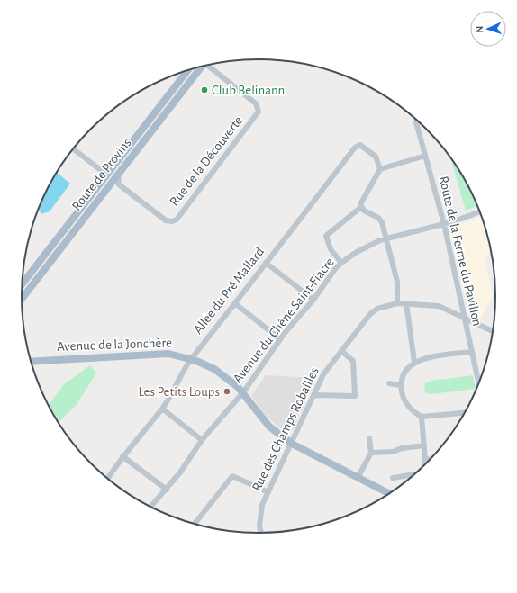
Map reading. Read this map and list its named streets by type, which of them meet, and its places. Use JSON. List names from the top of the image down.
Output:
{
  "streets": {
    "main road": ["Route de Provins", "Avenue de la Jonchère"],
    "street": [
      "Rue de la Découverte",
      "Route de la Ferme du Pavillon",
      "Allée du Pré Mallard",
      "Avenue du Chêne Saint-Fiacre",
      "Rue des Champs Robailles"
    ]
  },
  "crossings": [
    ["Route de la Ferme du Pavillon", "Avenue du Chêne Saint-Fiacre"],
    ["Route de la Ferme du Pavillon", "Rue des Champs Robailles"],
    ["Allée du Pré Mallard", "Avenue de la Jonchère"],
    ["Avenue du Chêne Saint-Fiacre", "Avenue de la Jonchère"],
    ["Avenue de la Jonchère", "Rue des Champs Robailles"]
  ],
  "places": ["Club Belinann", "Les Petits Loups"],
  "north": "left"
}
